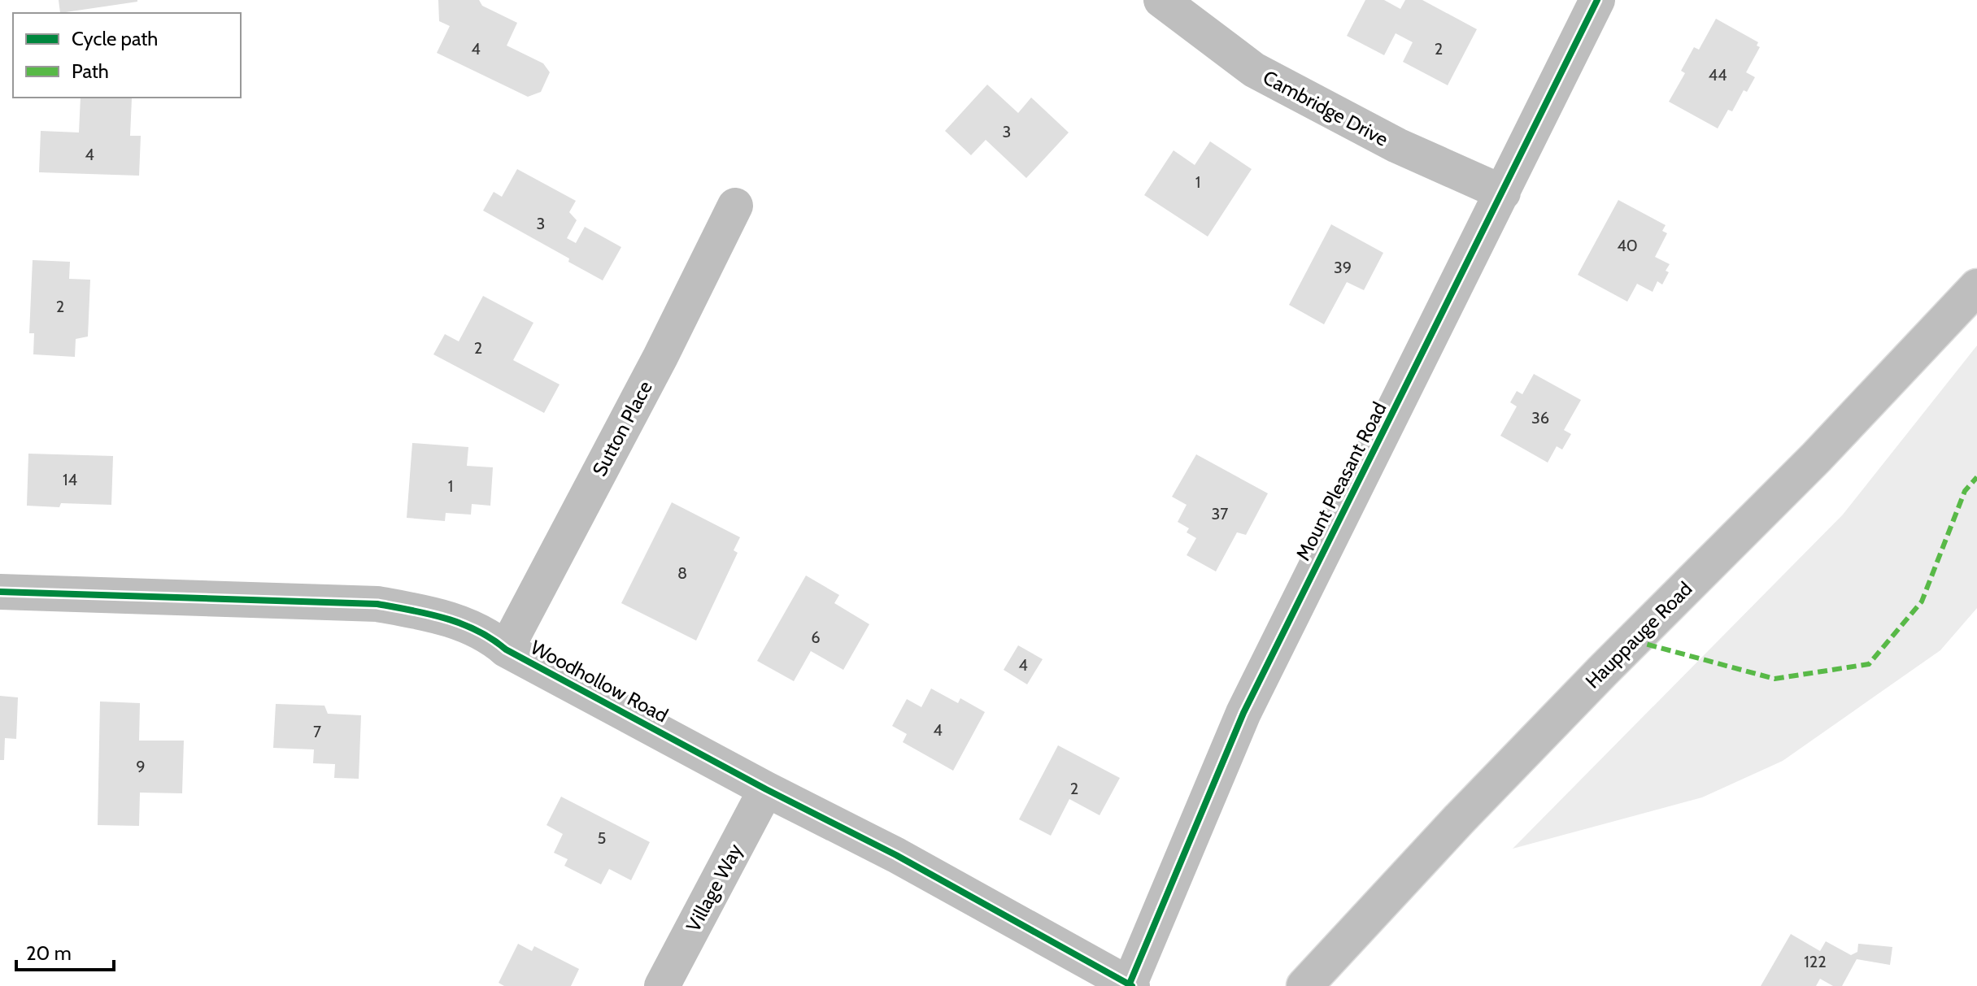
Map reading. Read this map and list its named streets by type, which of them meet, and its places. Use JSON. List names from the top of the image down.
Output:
{
  "streets": {
    "street": [
      "Cambridge Drive",
      "Sutton Place",
      "Mount Pleasant Road",
      "Hauppauge Road",
      "Woodhollow Road",
      "Village Way"
    ]
  },
  "crossings": [
    ["Cambridge Drive", "Mount Pleasant Road"],
    ["Sutton Place", "Woodhollow Road"],
    ["Mount Pleasant Road", "Woodhollow Road"],
    ["Woodhollow Road", "Village Way"]
  ],
  "house_numbers": [
    "4",
    "2",
    "44",
    "3",
    "4",
    "1",
    "3",
    "40",
    "39",
    "2",
    "2",
    "36",
    "14",
    "1",
    "37",
    "8",
    "6",
    "4",
    "4",
    "7",
    "9",
    "2",
    "5",
    "122"
  ],
  "legend": ["Cycle path", "Path"],
  "scale_bar": "20 m"
}
